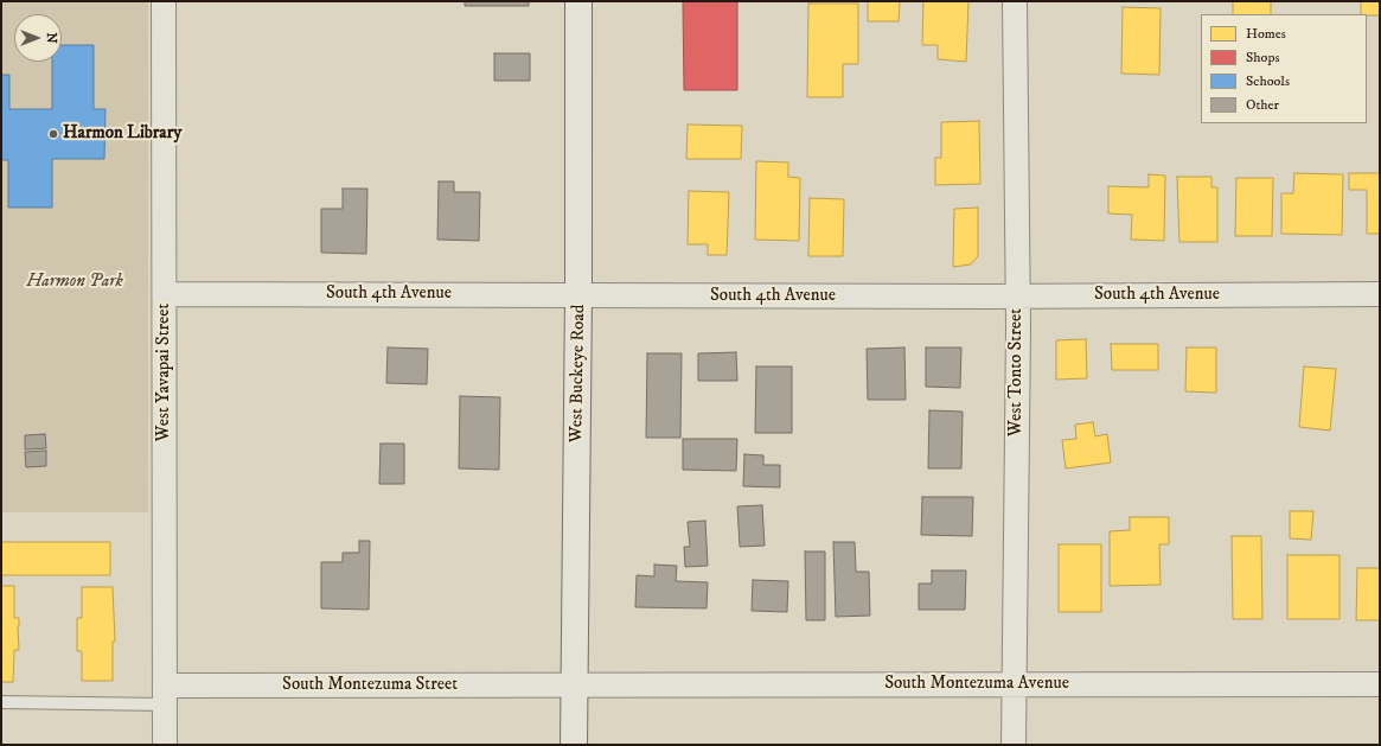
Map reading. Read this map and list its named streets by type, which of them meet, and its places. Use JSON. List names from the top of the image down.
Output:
{
  "streets": {
    "main road": ["West Buckeye Road"],
    "street": [
      "South 4th Avenue",
      "West Yavapai Street",
      "West Tonto Street",
      "South Montezuma Avenue",
      "South Montezuma Street"
    ]
  },
  "crossings": [
    ["South 4th Avenue", "West Yavapai Street"],
    ["South 4th Avenue", "West Tonto Street"],
    ["South 4th Avenue", "West Buckeye Road"],
    ["West Yavapai Street", "South Montezuma Street"],
    ["West Tonto Street", "South Montezuma Avenue"],
    ["West Buckeye Road", "South Montezuma Avenue"],
    ["West Buckeye Road", "South Montezuma Street"],
    ["South Montezuma Avenue", "South Montezuma Street"]
  ],
  "parks": ["Harmon Park"],
  "places": ["Harmon Library"],
  "legend": [
    "Homes",
    "Shops",
    "Schools",
    "Other"
  ],
  "north": "right"
}
